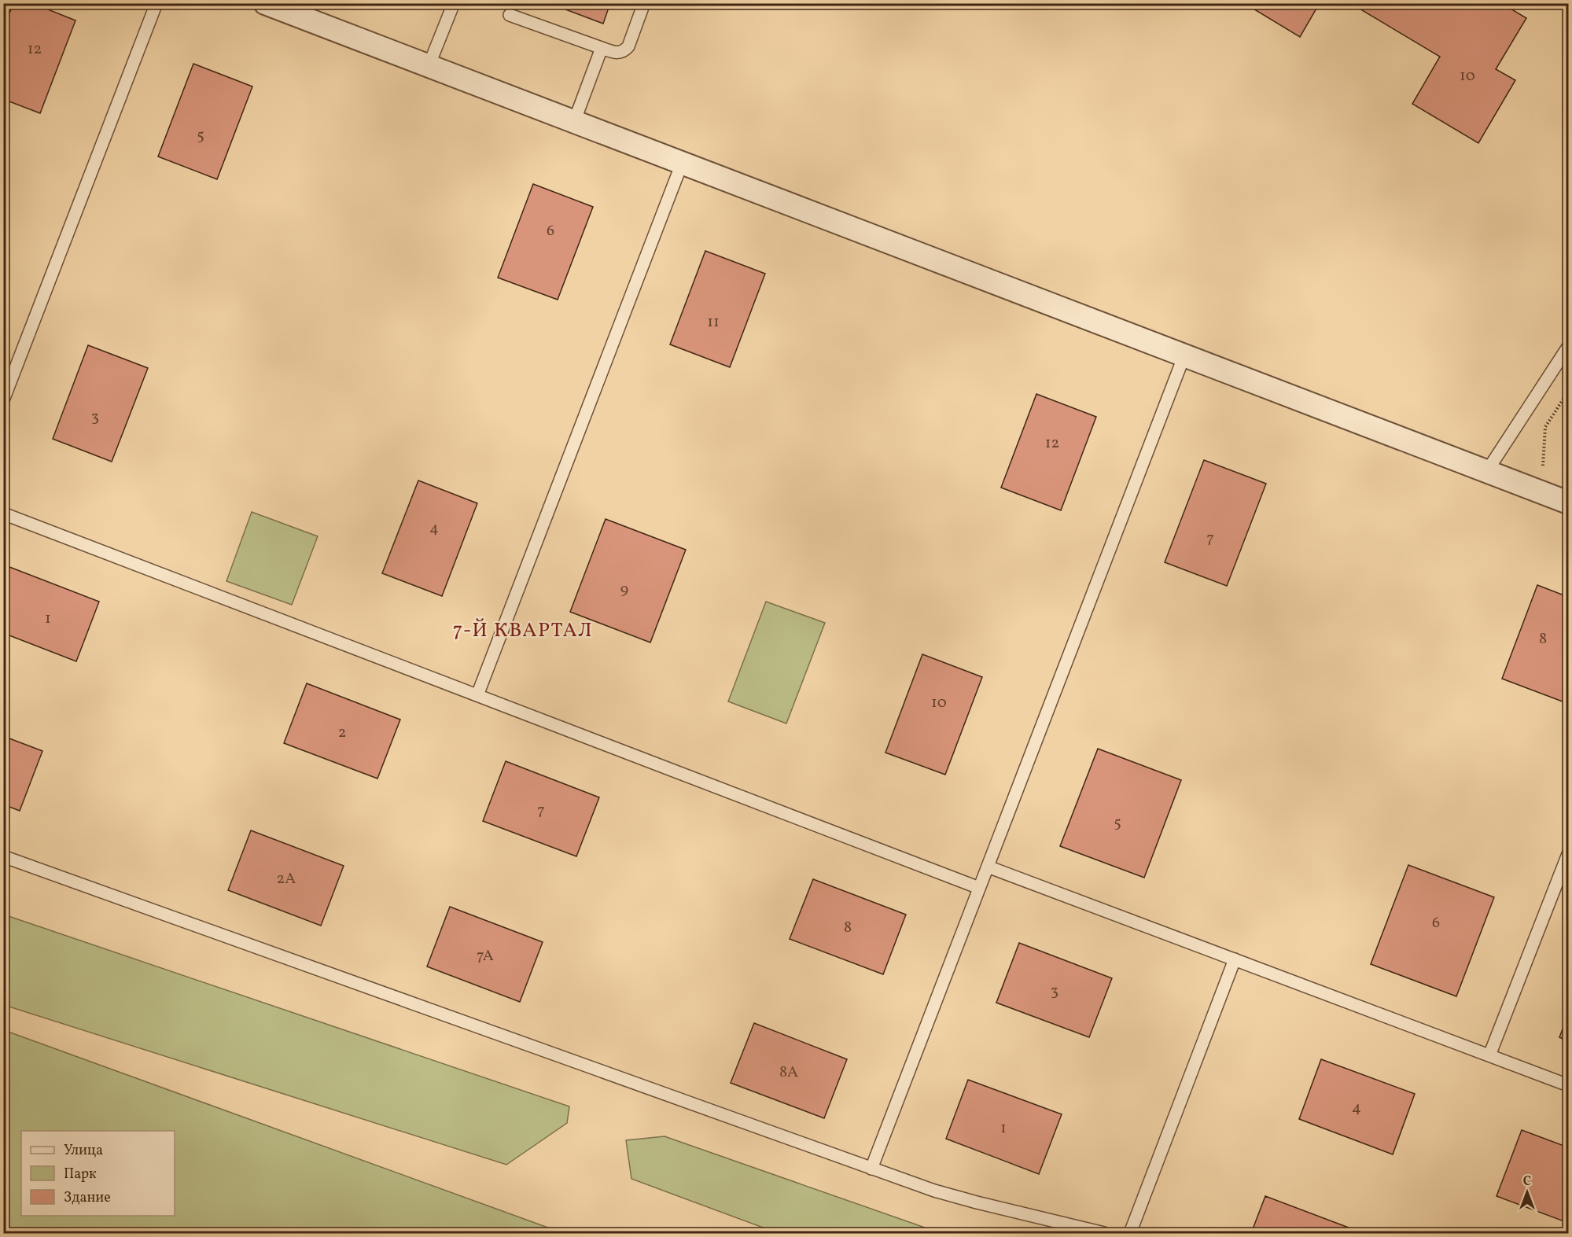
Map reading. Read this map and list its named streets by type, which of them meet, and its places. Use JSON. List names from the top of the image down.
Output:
{
  "districts": ["7-Й КВАРТАЛ"],
  "house_numbers": [
    "12",
    "10",
    "5",
    "6",
    "11",
    "3",
    "12",
    "4",
    "7",
    "9",
    "1",
    "8",
    "10",
    "2",
    "7",
    "5",
    "2А",
    "6",
    "8",
    "7А",
    "3",
    "8А",
    "4",
    "1"
  ],
  "legend": ["Улица", "Парк", "Здание"],
  "north": "top"
}
